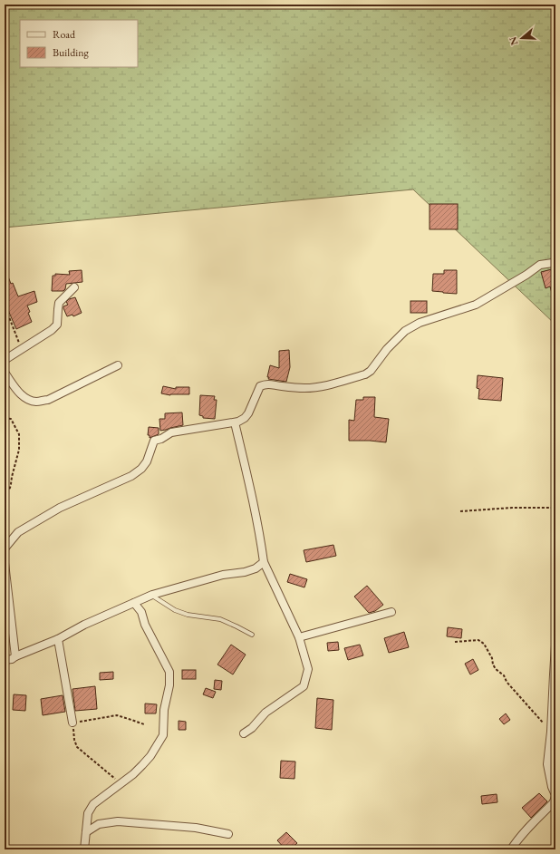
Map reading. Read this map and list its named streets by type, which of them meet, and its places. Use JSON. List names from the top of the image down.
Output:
{
  "legend": ["Road", "Building"],
  "north": "left"
}
